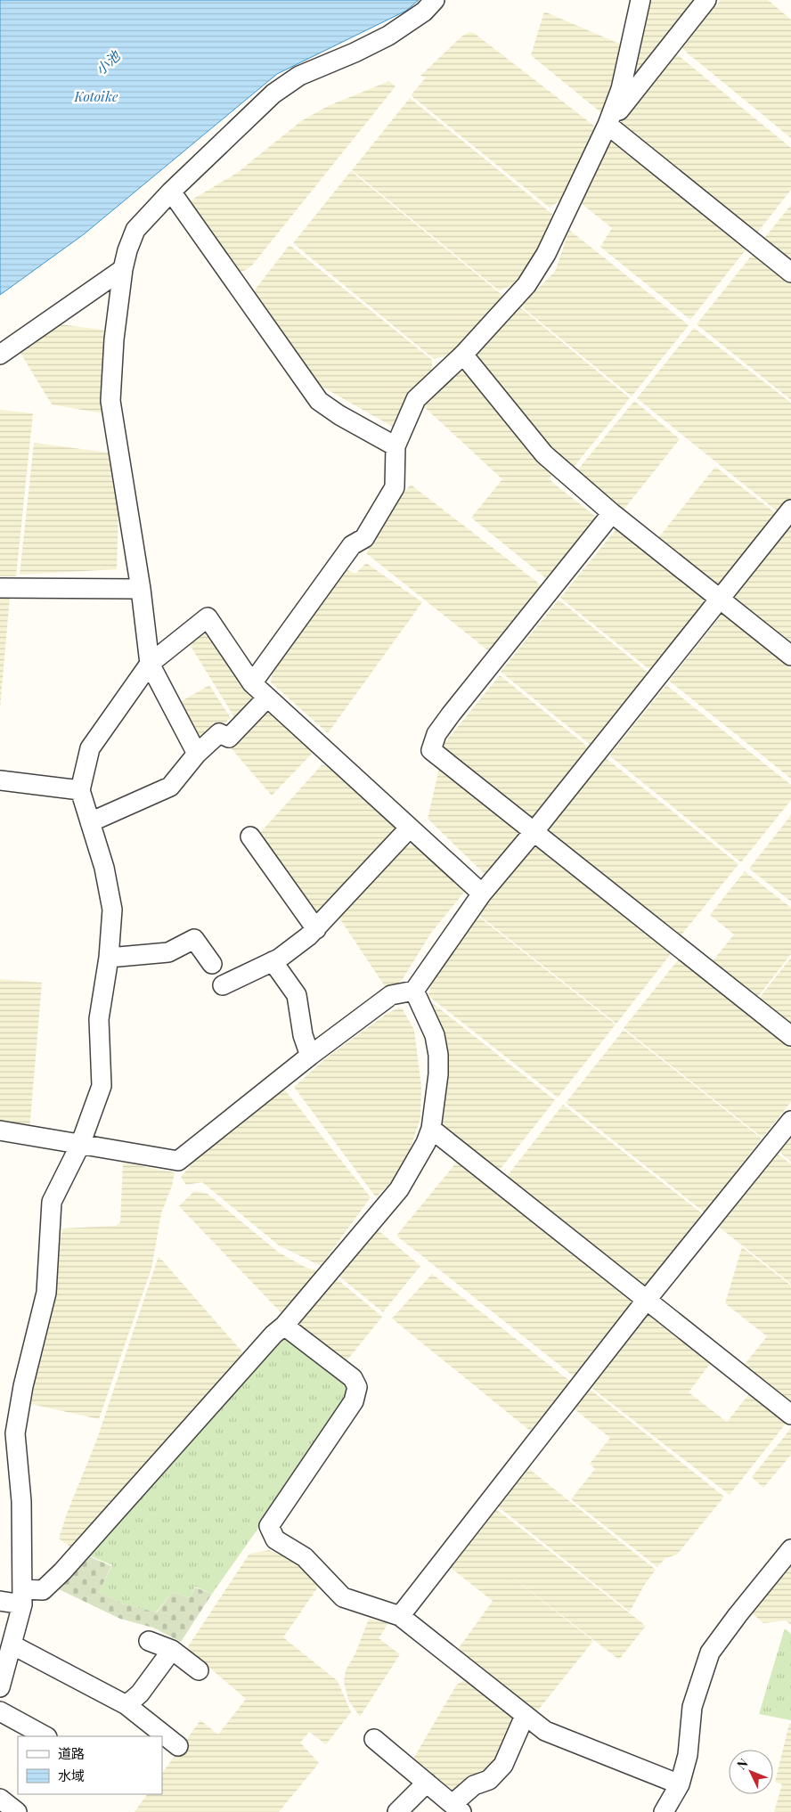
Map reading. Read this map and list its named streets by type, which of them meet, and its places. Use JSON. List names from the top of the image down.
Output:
{
  "water": ["小池", "Kotoike"],
  "legend": ["道路", "水域"],
  "north": "top left"
}
